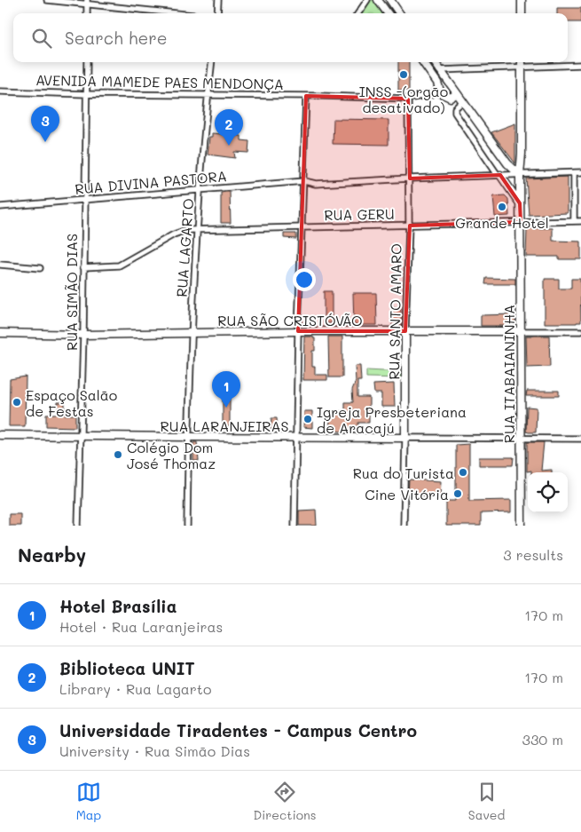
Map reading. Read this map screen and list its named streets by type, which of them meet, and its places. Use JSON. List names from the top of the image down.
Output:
{
  "streets": {
    "street": [
      "AVENIDA MAMEDE PAES MENDONÇA",
      "RUA DIVINA PASTORA",
      "RUA GERU",
      "RUA LAGARTO",
      "RUA SIMÃO DIAS",
      "RUA SANTO AMARO",
      "RUA SÃO CRISTÓVÃO",
      "RUA ITABAIANINHA",
      "RUA LARANJEIRAS"
    ]
  },
  "crossings": [
    ["AVENIDA MAMEDE PAES MENDONÇA", "RUA LAGARTO"],
    ["AVENIDA MAMEDE PAES MENDONÇA", "RUA SIMÃO DIAS"],
    ["AVENIDA MAMEDE PAES MENDONÇA", "RUA SANTO AMARO"],
    ["RUA DIVINA PASTORA", "RUA LAGARTO"],
    ["RUA DIVINA PASTORA", "RUA SIMÃO DIAS"],
    ["RUA DIVINA PASTORA", "RUA SANTO AMARO"],
    ["RUA DIVINA PASTORA", "RUA ITABAIANINHA"],
    ["RUA GERU", "RUA LAGARTO"],
    ["RUA GERU", "RUA SIMÃO DIAS"],
    ["RUA GERU", "RUA SANTO AMARO"],
    ["RUA GERU", "RUA ITABAIANINHA"],
    ["RUA LAGARTO", "RUA SÃO CRISTÓVÃO"],
    ["RUA LAGARTO", "RUA LARANJEIRAS"],
    ["RUA SIMÃO DIAS", "RUA SÃO CRISTÓVÃO"],
    ["RUA SIMÃO DIAS", "RUA LARANJEIRAS"],
    ["RUA SANTO AMARO", "RUA SÃO CRISTÓVÃO"],
    ["RUA SANTO AMARO", "RUA LARANJEIRAS"],
    ["RUA SÃO CRISTÓVÃO", "RUA ITABAIANINHA"],
    ["RUA ITABAIANINHA", "RUA LARANJEIRAS"]
  ],
  "places": [
    "INSS -(orgão desativado)",
    "Grande Hotel",
    "Espaço Salão de Festas",
    "Igreja Presbeteriana de Aracajú",
    "Colégio Dom José Thomaz",
    "Rua do Turista",
    "Cine Vitória"
  ],
  "page": {
    "search": "Search here",
    "pins": ["3", "2", "1"],
    "heading": ["Nearby", "3 results"],
    "list": [
      {
        "mark": "1",
        "name": "Hotel Brasília",
        "note": "Hotel · Rua Laranjeiras",
        "value": "170 m"
      },
      {
        "mark": "2",
        "name": "Biblioteca UNIT",
        "note": "Library · Rua Lagarto",
        "value": "170 m"
      },
      {
        "mark": "3",
        "name": "Universidade Tiradentes - Campus Centro",
        "note": "University · Rua Simão Dias",
        "value": "330 m"
      }
    ],
    "nav": ["Map", "Directions", "Saved"]
  }
}
